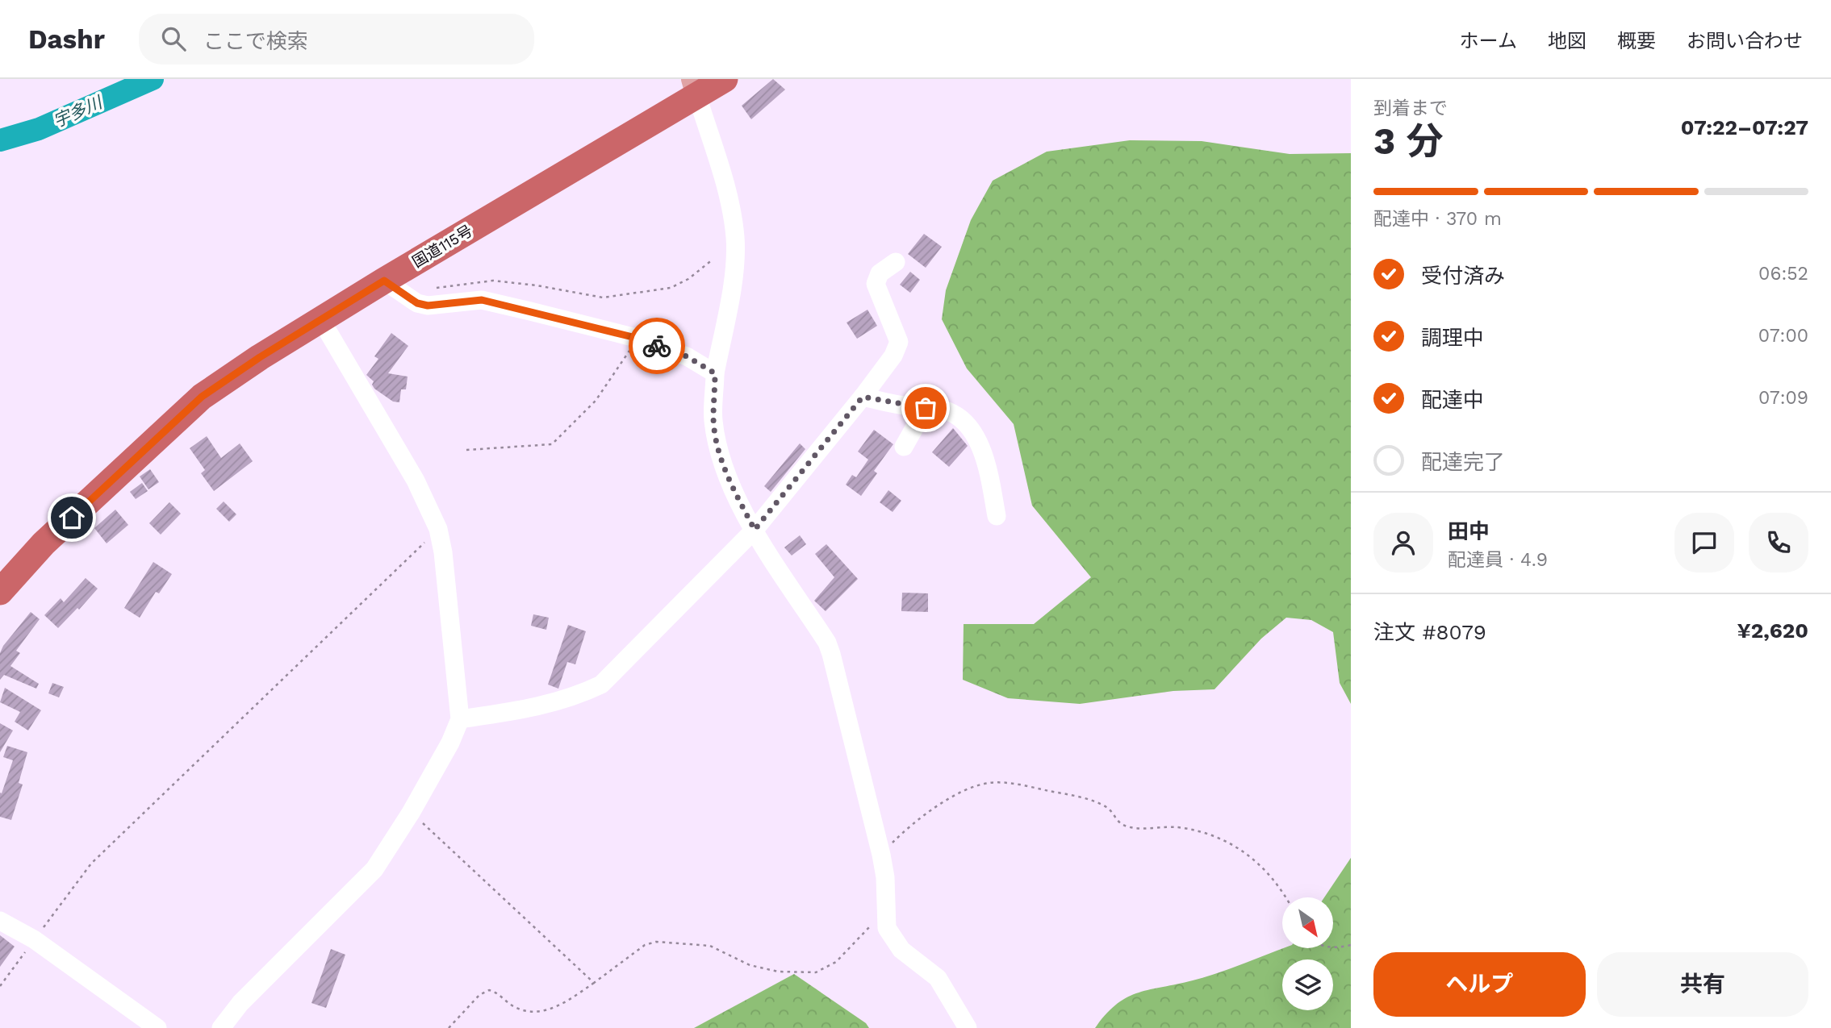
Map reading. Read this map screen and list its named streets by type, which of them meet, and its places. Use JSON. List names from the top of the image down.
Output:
{
  "streets": {
    "highway": ["国道115号"]
  },
  "water": ["宇多川"],
  "north": "bottom right",
  "page": {
    "header": "Dashr",
    "search": "ここで検索",
    "nav": [
      "ホーム",
      "地図",
      "概要",
      "お問い合わせ"
    ],
    "heading": ["3 分", "到着まで", "07:22–07:27"],
    "panel": [
      "田中",
      "配達員 · 4.9",
      "注文 #8079",
      "¥2,620"
    ],
    "bar": "配達中 · 370 m",
    "list": [
      ["受付済み", "06:52"],
      ["調理中", "07:00"],
      ["配達中", "07:09"],
      "配達完了"
    ],
    "buttons": ["ヘルプ", "共有"]
  }
}
